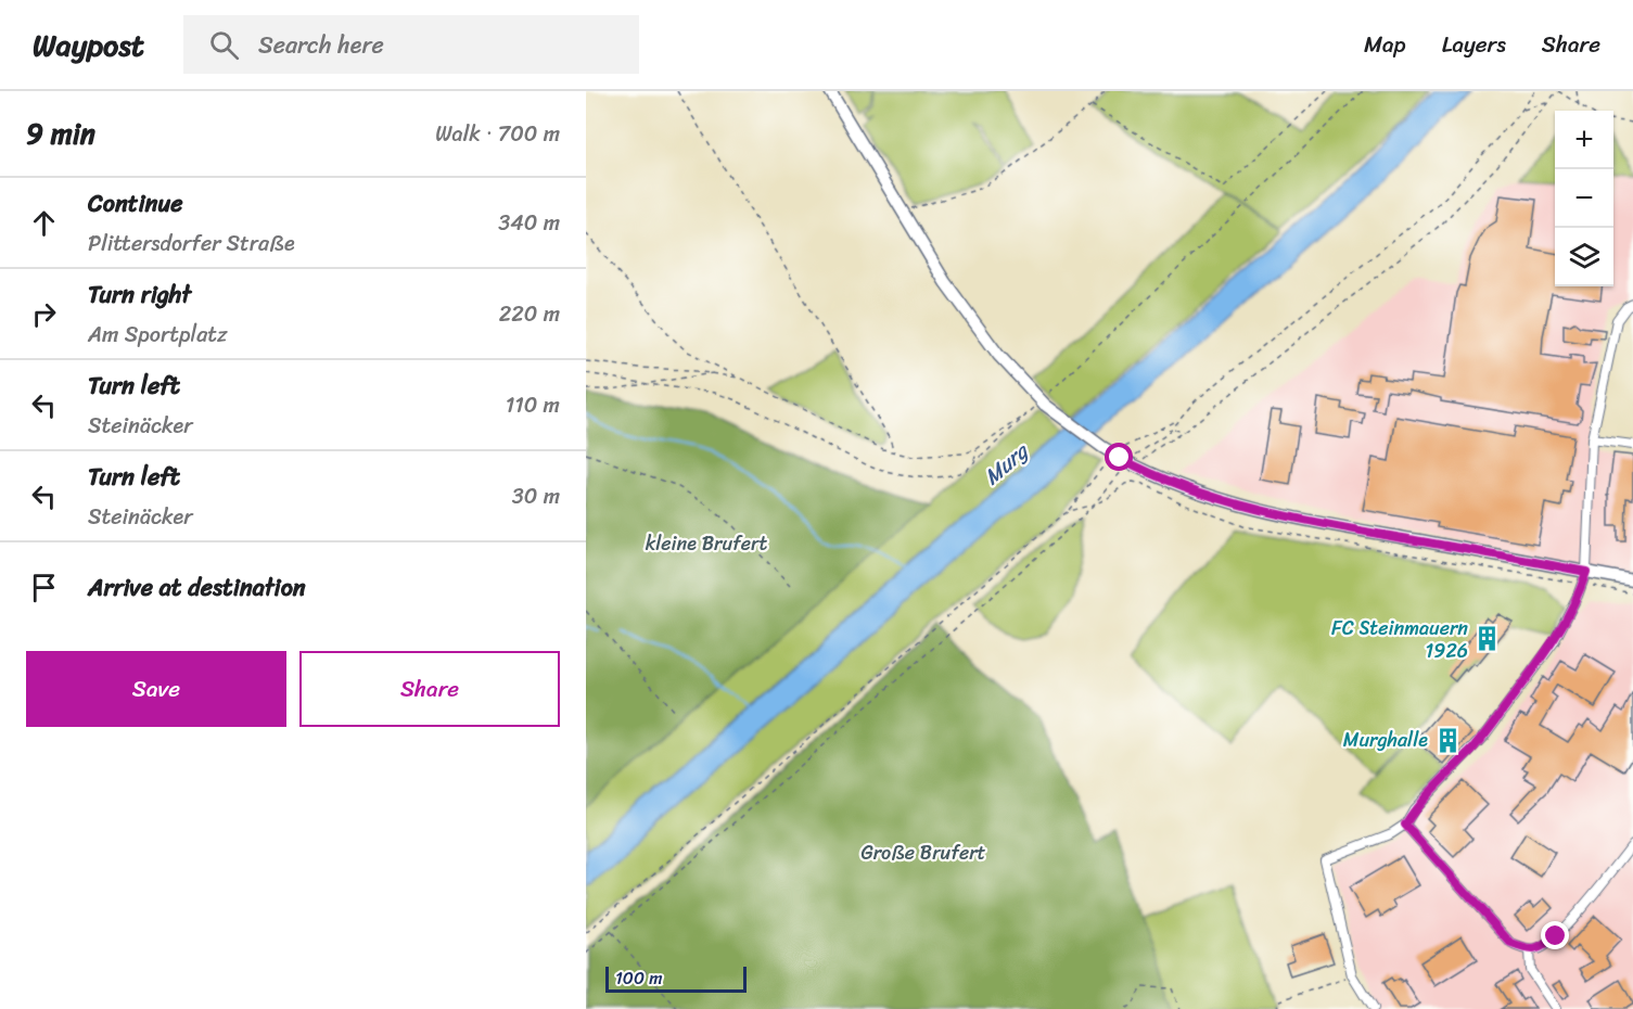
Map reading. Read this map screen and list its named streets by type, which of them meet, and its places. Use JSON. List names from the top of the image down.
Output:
{
  "water": ["Murg"],
  "parks": ["kleine Brufert", "Große Brufert"],
  "places": {
    "building": ["FC Steinmauern 1926", "Murghalle"]
  },
  "scale_bar": "100 m",
  "page": {
    "header": "Waypost",
    "search": "Search here",
    "nav": ["Map", "Layers", "Share"],
    "heading": ["9 min", "Walk · 700 m"],
    "map_buttons": ["+", "−"],
    "list": [
      ["Continue", "Plittersdorfer Straße", "340 m"],
      ["Turn right", "Am Sportplatz", "220 m"],
      ["Turn left", "Steinäcker", "110 m"],
      ["Turn left", "Steinäcker", "30 m"],
      "Arrive at destination"
    ],
    "buttons": ["Save", "Share"],
    "scale": "100 m"
  }
}
